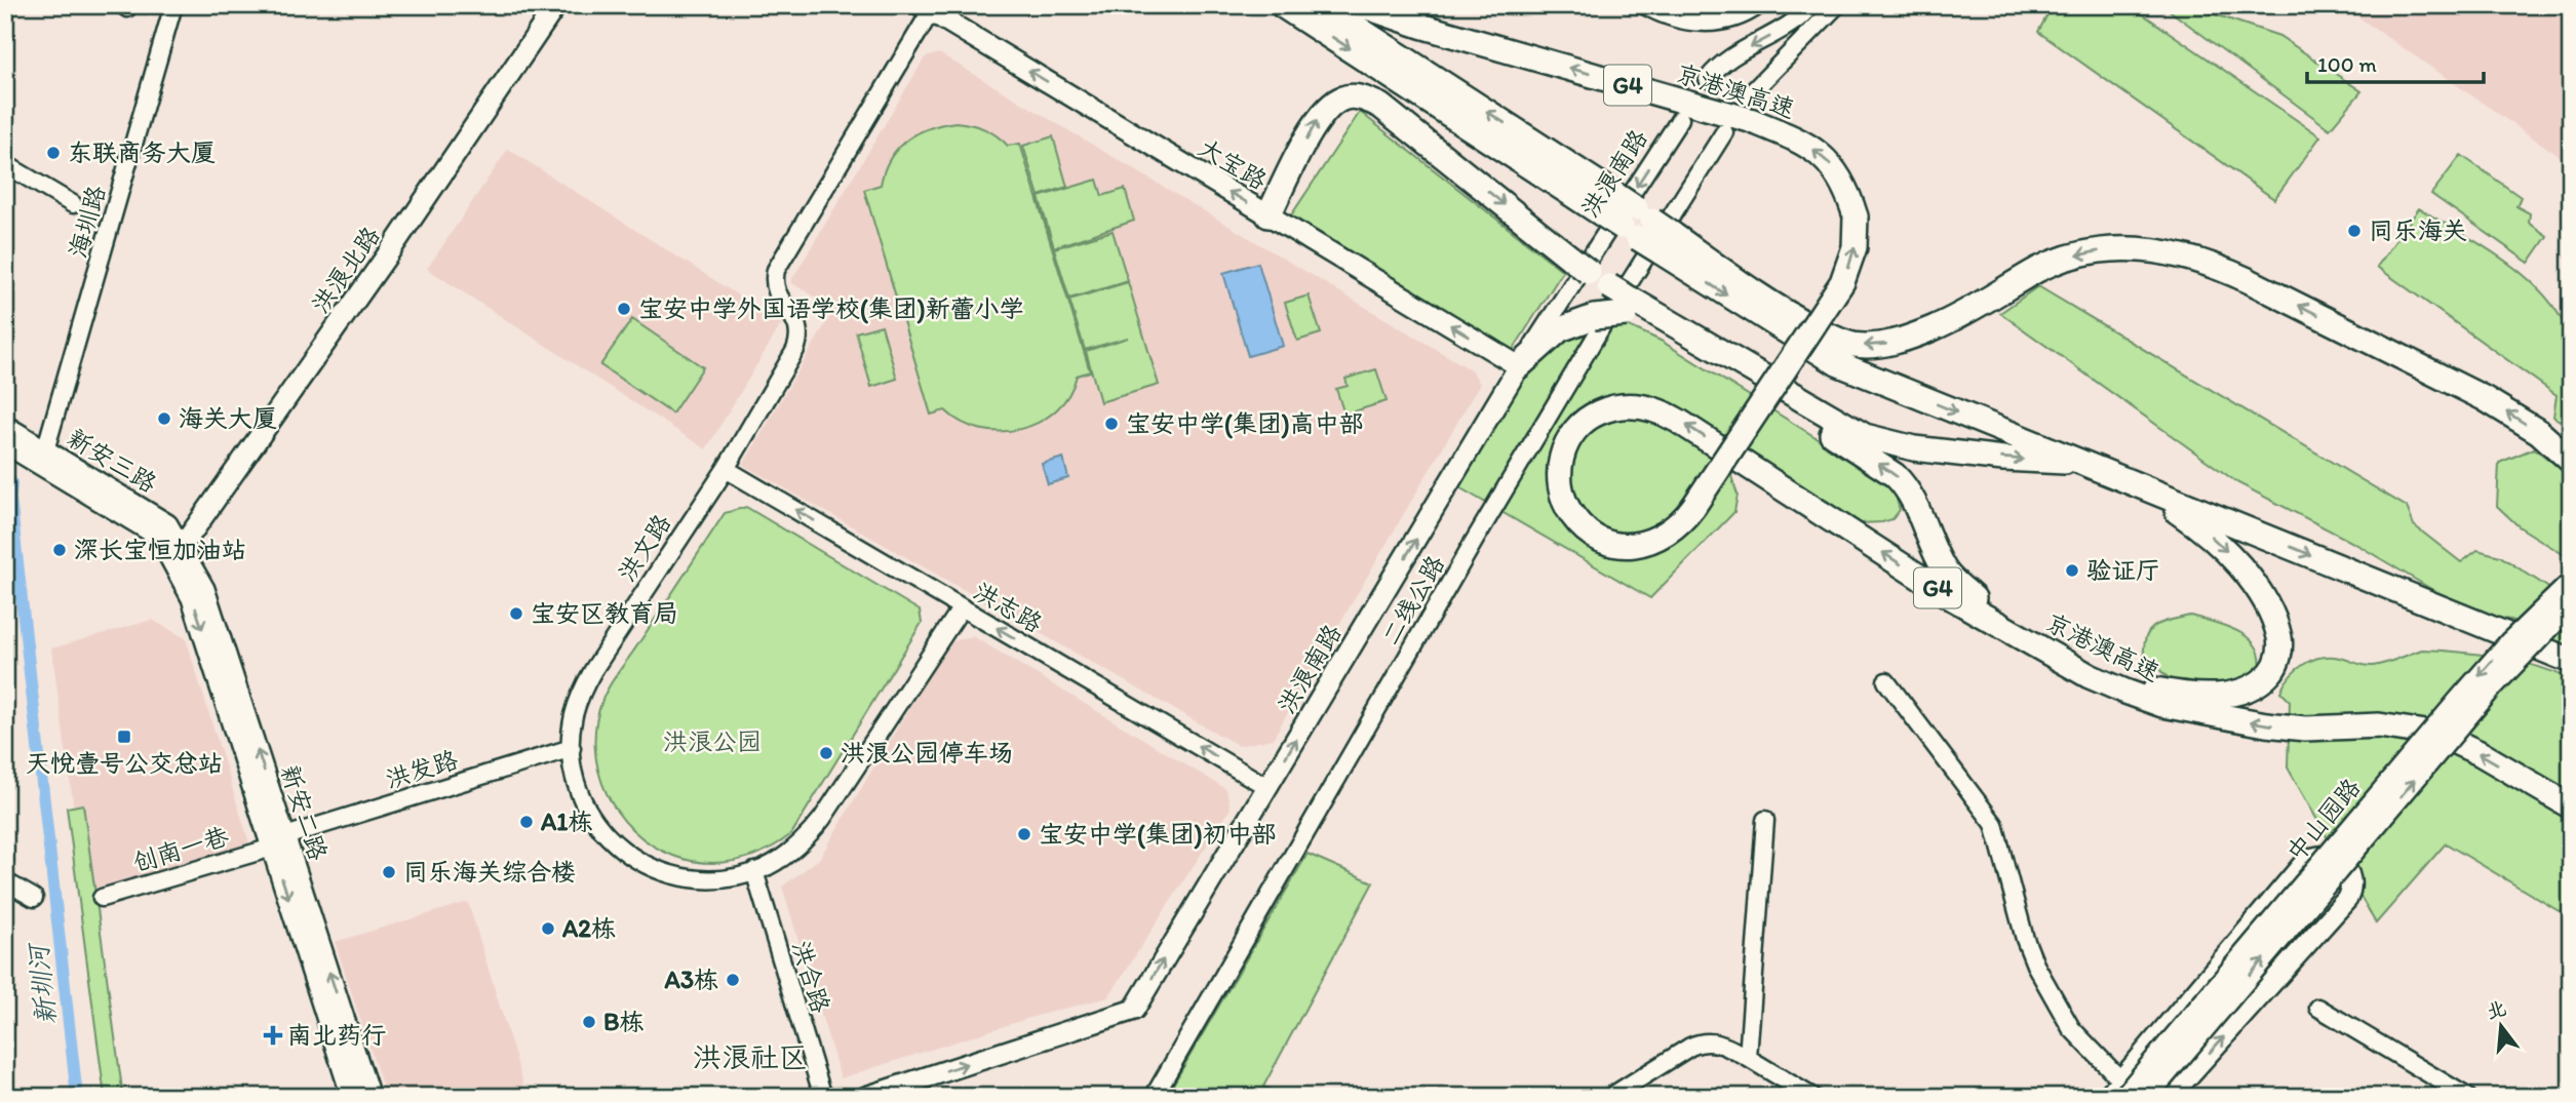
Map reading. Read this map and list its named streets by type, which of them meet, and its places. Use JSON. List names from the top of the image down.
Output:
{
  "streets": {
    "highway": ["G4", "京港澳高速"],
    "main road": [
      "大宝路",
      "洪浪南路",
      "洪浪北路",
      "新安三路",
      "新安二路",
      "中山园路"
    ],
    "street": [
      "海圳路",
      "洪文路",
      "二线公路",
      "洪志路",
      "洪发路",
      "创南一巷",
      "洪合路"
    ]
  },
  "crossings": [
    ["大宝路", "洪浪南路"],
    ["大宝路", "洪文路"],
    ["洪浪南路", "洪志路"],
    ["海圳路", "新安三路"],
    ["洪浪北路", "新安三路"],
    ["洪浪北路", "新安二路"],
    ["新安三路", "新安二路"],
    ["洪文路", "洪志路"],
    ["洪文路", "洪发路"],
    ["洪文路", "洪合路"],
    ["洪发路", "新安二路"],
    ["洪发路", "创南一巷"],
    ["新安二路", "创南一巷"]
  ],
  "one_way": ["大宝路", "洪志路"],
  "districts": ["洪浪社区"],
  "water": ["新圳河"],
  "parks": ["洪浪公园"],
  "places": {
    "other": [
      "东联商务大厦",
      "同乐海关",
      "宝安中学外国语学校(集团)新蕾小学",
      "海关大厦",
      "宝安中学(集团)高中部",
      "深长宝恒加油站",
      "验证厅",
      "宝安区教育局",
      "洪浪公园停车场",
      "A1栋",
      "宝安中学(集团)初中部",
      "同乐海关综合楼",
      "A2栋",
      "A3栋",
      "B栋"
    ],
    "transit": ["天悦壹号公交总站"],
    "health": ["南北药行"]
  },
  "scale_bar": "100 m",
  "north": "top"
}
